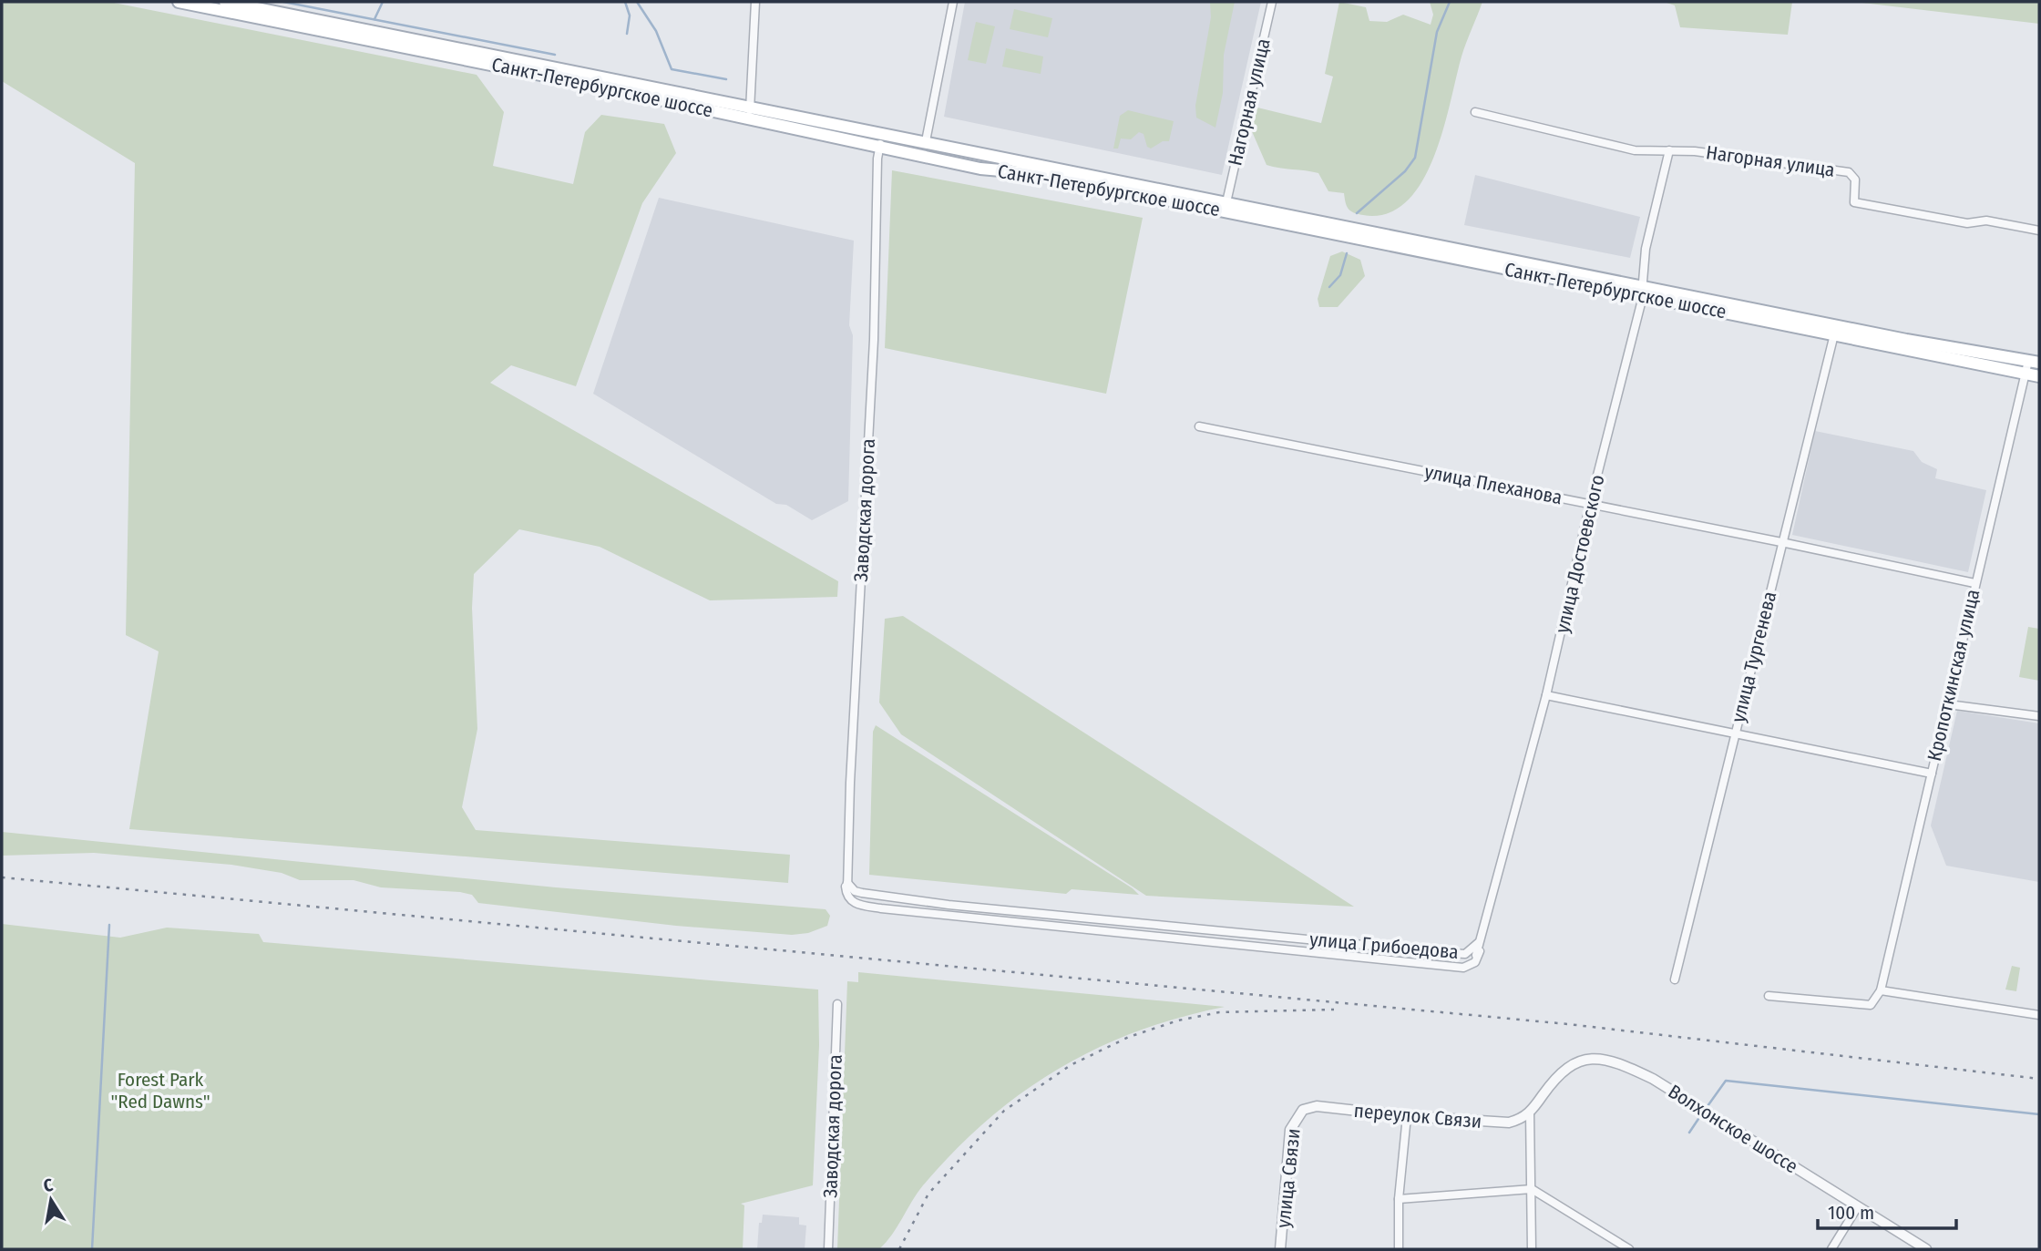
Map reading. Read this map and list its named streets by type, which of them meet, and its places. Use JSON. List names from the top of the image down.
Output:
{
  "streets": {
    "main road": ["Санкт-Петербургское шоссе"],
    "street": [
      "Нагорная улица",
      "улица Плеханова",
      "Заводская дорога",
      "улица Достоевского",
      "улица Тургенева",
      "Кропоткинская улица",
      "улица Грибоедова",
      "переулок Связи",
      "Волхонское шоссе",
      "улица Связи"
    ]
  },
  "crossings": [
    ["Санкт-Петербургское шоссе", "Нагорная улица"],
    ["Санкт-Петербургское шоссе", "Заводская дорога"],
    ["Санкт-Петербургское шоссе", "улица Достоевского"],
    ["Санкт-Петербургское шоссе", "улица Тургенева"],
    ["Санкт-Петербургское шоссе", "Кропоткинская улица"],
    ["Нагорная улица", "улица Достоевского"],
    ["улица Плеханова", "улица Достоевского"],
    ["улица Плеханова", "улица Тургенева"],
    ["улица Плеханова", "Кропоткинская улица"],
    ["Заводская дорога", "улица Грибоедова"],
    ["улица Достоевского", "улица Грибоедова"],
    ["переулок Связи", "Волхонское шоссе"],
    ["переулок Связи", "улица Связи"]
  ],
  "parks": ["Forest Park \"Red Dawns\""],
  "scale_bar": "100 m",
  "north": "top"
}
